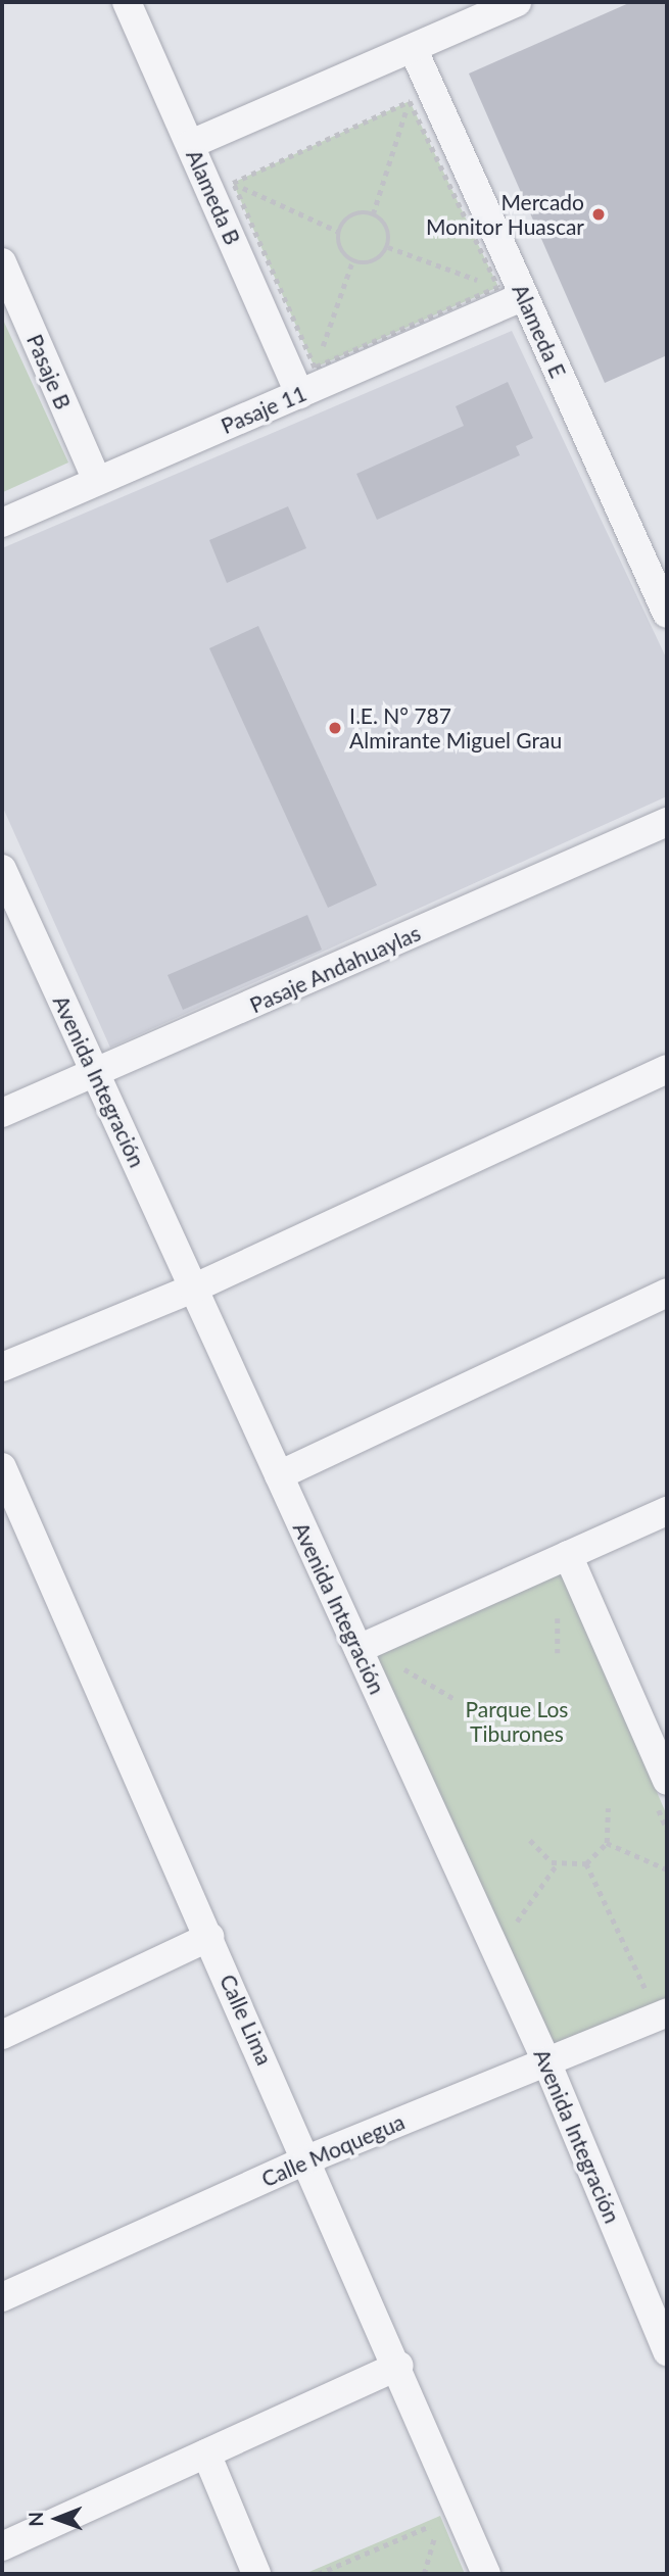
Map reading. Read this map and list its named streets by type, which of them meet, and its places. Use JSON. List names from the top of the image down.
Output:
{
  "streets": {
    "street": [
      "Alameda B",
      "Alameda E",
      "Pasaje B",
      "Pasaje 11",
      "Pasaje Andahuaylas",
      "Avenida Integración",
      "Calle Lima",
      "Calle Moquegua"
    ]
  },
  "crossings": [
    ["Alameda B", "Pasaje 11"],
    ["Alameda E", "Pasaje 11"],
    ["Pasaje B", "Pasaje 11"],
    ["Pasaje Andahuaylas", "Avenida Integración"],
    ["Avenida Integración", "Calle Moquegua"],
    ["Calle Lima", "Calle Moquegua"]
  ],
  "parks": ["Parque Los Tiburones"],
  "places": ["Mercado Monitor Huascar", "I.E. N° 787 Almirante Miguel Grau"],
  "north": "left"
}
